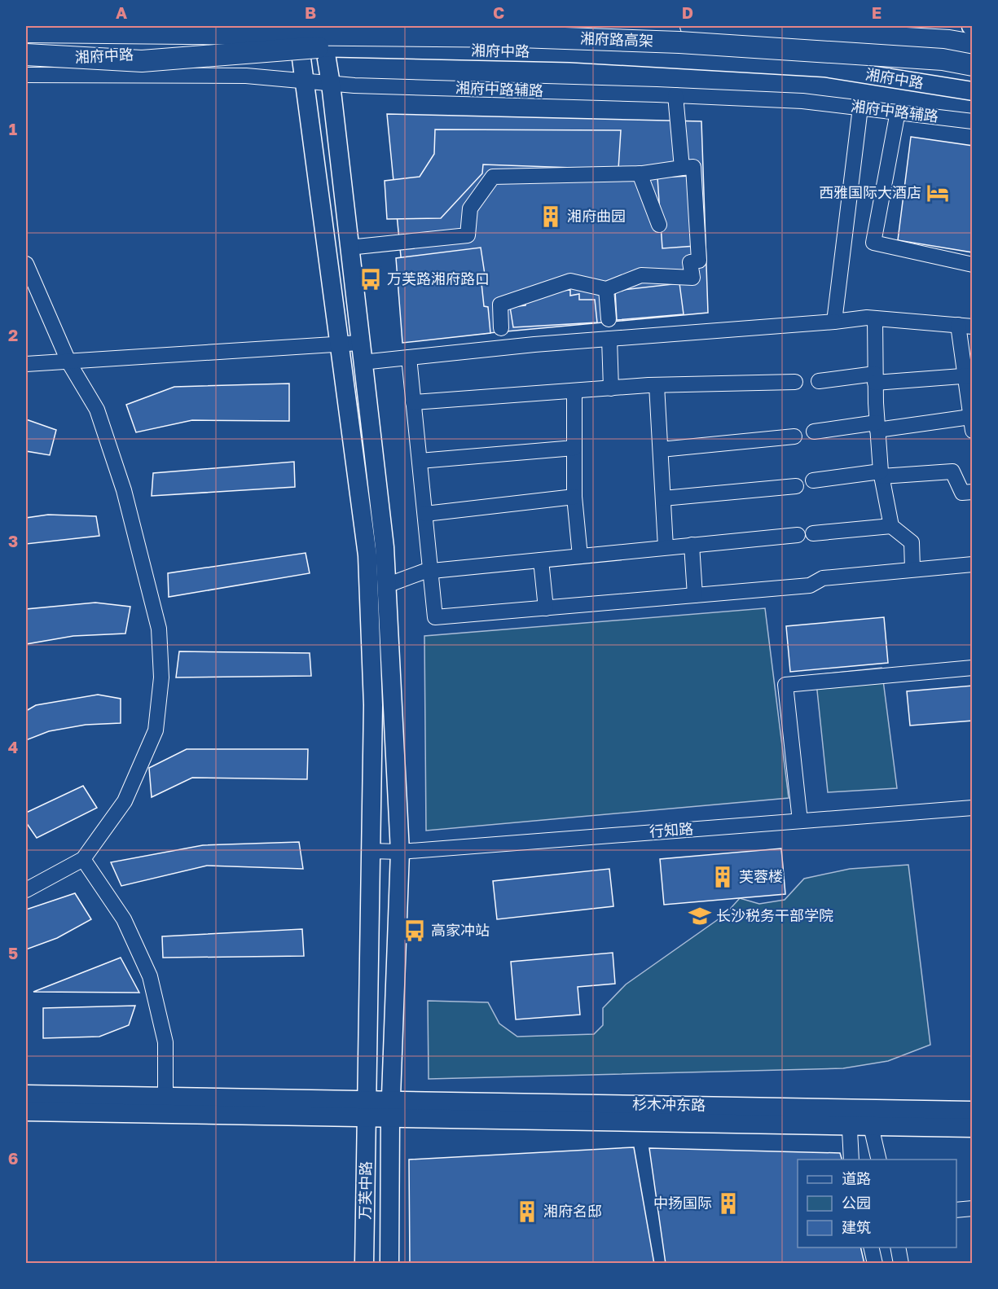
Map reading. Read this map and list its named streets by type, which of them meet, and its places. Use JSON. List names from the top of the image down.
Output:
{
  "streets": {
    "highway": ["湘府路高架"],
    "main road": ["湘府中路", "杉木冲东路", "万芙中路"],
    "street": ["湘府中路辅路", "行知路"]
  },
  "crossings": [
    ["湘府中路", "万芙中路"],
    ["湘府中路辅路", "万芙中路"],
    ["行知路", "万芙中路"],
    ["杉木冲东路", "万芙中路"]
  ],
  "places": {
    "hotel": ["西雅国际大酒店"],
    "building": [
      "湘府曲园",
      "芙蓉楼",
      "中扬国际",
      "湘府名邸"
    ],
    "bus stop": ["万芙路湘府路口", "高家冲站"],
    "school or university": ["长沙税务干部学院"]
  },
  "legend": ["道路", "公园", "建筑"],
  "grid": {
    "columns": [
      "A",
      "B",
      "C",
      "D",
      "E"
    ],
    "rows": [
      "1",
      "2",
      "3",
      "4",
      "5",
      "6"
    ]
  }
}
